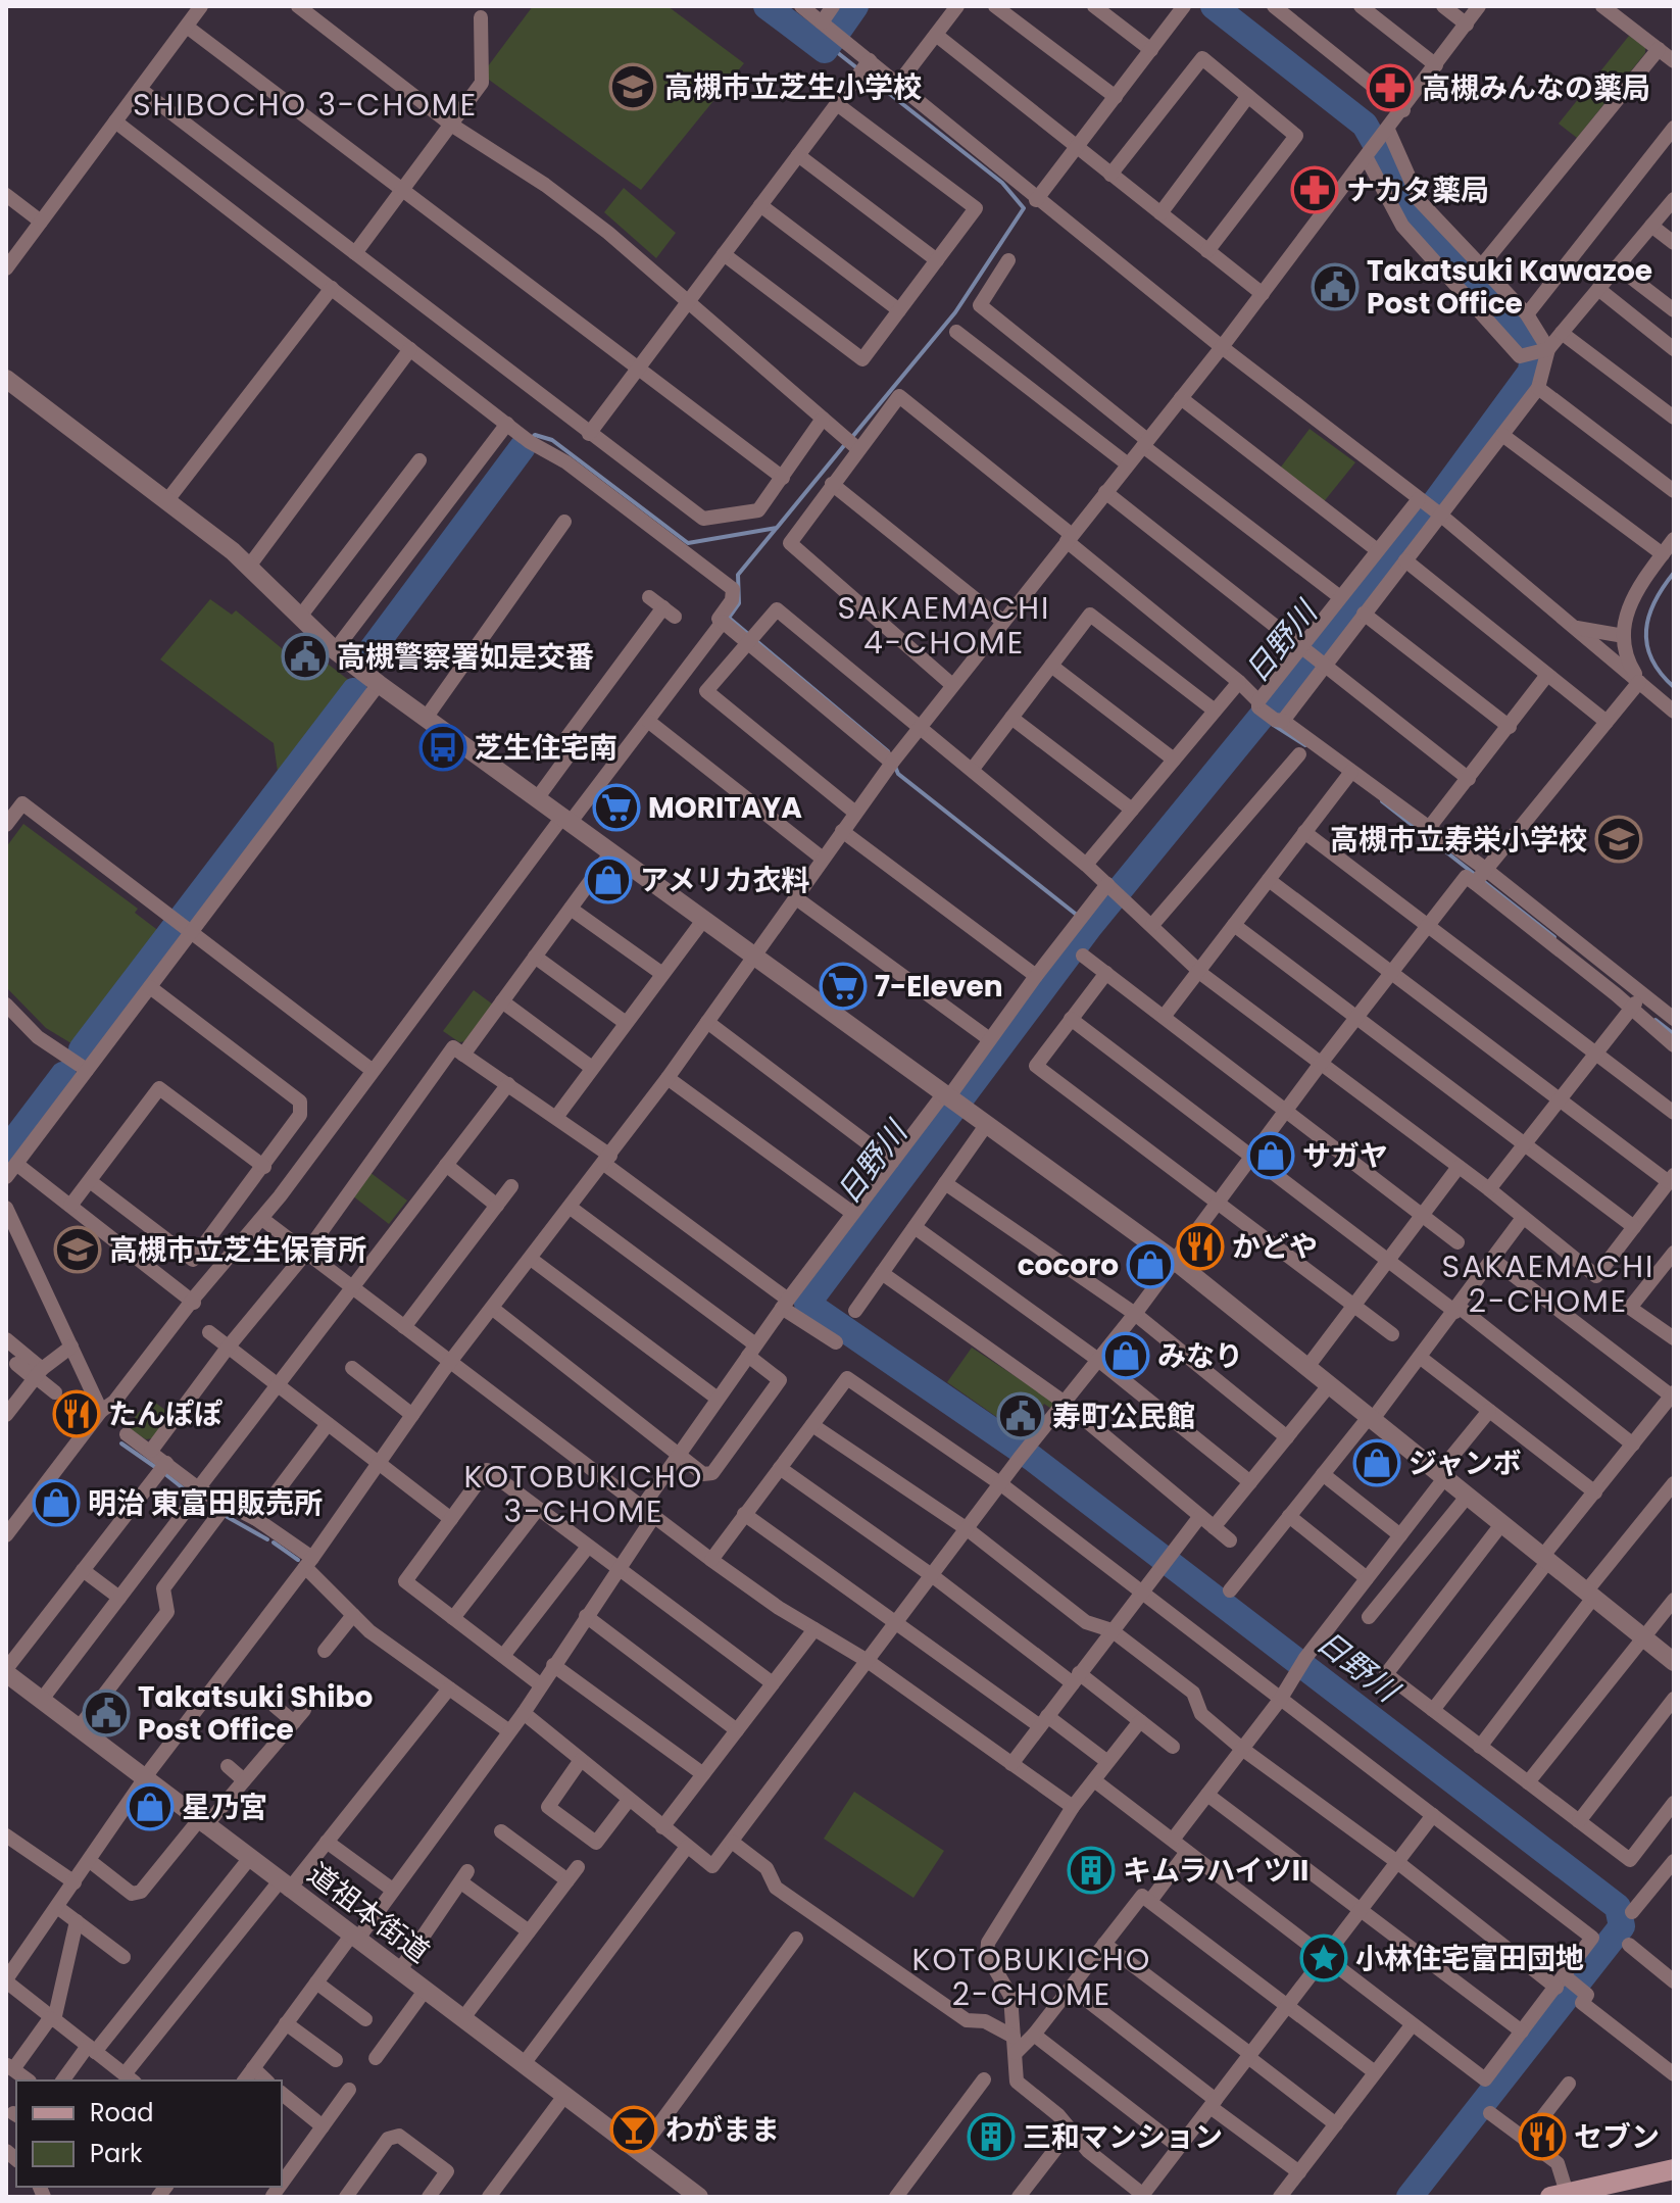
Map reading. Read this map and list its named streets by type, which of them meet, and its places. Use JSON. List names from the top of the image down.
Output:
{
  "streets": {
    "street": ["道祖本街道"]
  },
  "districts": [
    "SHIBOCHO 3-CHOME",
    "SAKAEMACHI 4-CHOME",
    "SAKAEMACHI 2-CHOME",
    "KOTOBUKICHO 3-CHOME",
    "KOTOBUKICHO 2-CHOME"
  ],
  "water": ["日野川"],
  "places": {
    "school or university": ["高槻市立芝生小学校", "高槻市立寿栄小学校", "高槻市立芝生保育所"],
    "pharmacy": ["高槻みんなの薬局", "ナカタ薬局"],
    "public building": [
      "Takatsuki Kawazoe Post Office",
      "高槻警察署如是交番",
      "寿町公民館",
      "Takatsuki Shibo Post Office"
    ],
    "bus stop": ["芝生住宅南"],
    "supermarket": ["MORITAYA", "7-Eleven"],
    "shop": [
      "アメリカ衣料",
      "サガヤ",
      "cocoro",
      "みなり",
      "ジャンボ",
      "明治 東富田販売所",
      "星乃宮"
    ],
    "restaurant": ["かどや", "たんぽぽ", "セブン"],
    "building": ["キムラハイツII", "三和マンション"],
    "place": ["小林住宅富田団地"],
    "bar": ["わがまま"]
  },
  "legend": ["Road", "Park"]
}
